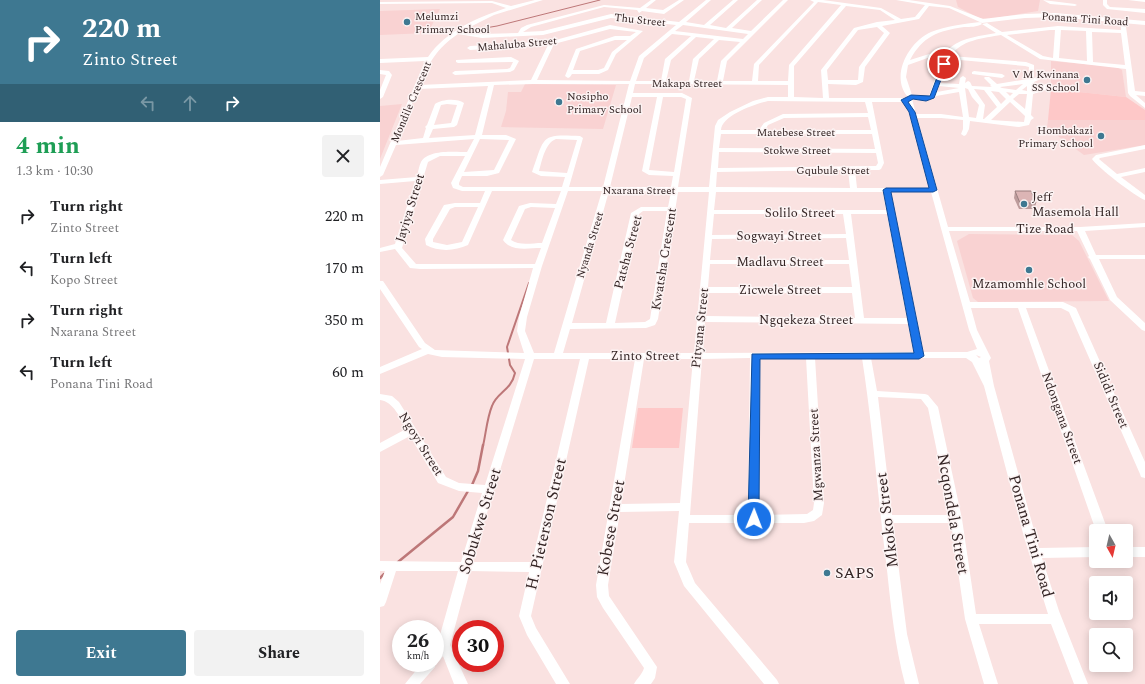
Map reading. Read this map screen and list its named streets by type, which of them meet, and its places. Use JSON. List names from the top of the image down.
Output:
{
  "streets": {
    "street": [
      "Ponana Tini Road",
      "Thu Street",
      "Mahaluba Street",
      "Makapa Street",
      "Mondile Crescent",
      "Matebese Street",
      "Stokwe Street",
      "Gqubule Street",
      "Nxarana Street",
      "Jayiya Street",
      "Solilo Street",
      "Tize Road",
      "Sogwayi Street",
      "Nyanda Street",
      "Patsha Street",
      "Kwatsha Crescent",
      "Madlavu Street",
      "Zicwele Street",
      "Ngqekeza Street",
      "Pityana Street",
      "Zinto Street",
      "Sididi Street",
      "Ndongana Street",
      "Ngoyi Street",
      "Mgwanza Street",
      "Ncqondela Street",
      "Mkoko Street",
      "Sobukwe Street",
      "H. Pieterson Street",
      "Kobese Street"
    ]
  },
  "crossings": [
    ["Ponana Tini Road", "Nxarana Street"],
    ["Ponana Tini Road", "Tize Road"],
    ["Ponana Tini Road", "Pityana Street"],
    ["Ponana Tini Road", "Zinto Street"],
    ["Thu Street", "Mondile Crescent"],
    ["Thu Street", "Nyanda Street"],
    ["Makapa Street", "Mondile Crescent"],
    ["Makapa Street", "Nyanda Street"],
    ["Matebese Street", "Gqubule Street"],
    ["Matebese Street", "Pityana Street"],
    ["Stokwe Street", "Gqubule Street"],
    ["Stokwe Street", "Pityana Street"],
    ["Gqubule Street", "Pityana Street"],
    ["Nxarana Street", "Nyanda Street"],
    ["Nxarana Street", "Kwatsha Crescent"],
    ["Nxarana Street", "Pityana Street"],
    ["Solilo Street", "Pityana Street"],
    ["Sogwayi Street", "Pityana Street"],
    ["Nyanda Street", "Kwatsha Crescent"],
    ["Nyanda Street", "Zinto Street"],
    ["Patsha Street", "Kwatsha Crescent"],
    ["Madlavu Street", "Pityana Street"],
    ["Zicwele Street", "Pityana Street"],
    ["Ngqekeza Street", "Pityana Street"],
    ["Pityana Street", "Zinto Street"],
    ["Pityana Street", "Mgwanza Street"],
    ["Zinto Street", "Mgwanza Street"],
    ["Zinto Street", "Mkoko Street"],
    ["Zinto Street", "Sobukwe Street"],
    ["Zinto Street", "H. Pieterson Street"],
    ["Zinto Street", "Kobese Street"],
    ["Sididi Street", "Ndongana Street"],
    ["Ngoyi Street", "Sobukwe Street"],
    ["Ncqondela Street", "Mkoko Street"]
  ],
  "places": [
    "Melumzi Primary School",
    "V M Kwinana SS School",
    "Nosipho Primary School",
    "Hombakazi Primary School",
    "Jeff Masemola Hall",
    "Mzamomhle School",
    "SAPS"
  ],
  "north": "bottom",
  "page": {
    "turn": ["220 m", "Zinto Street"],
    "heading": ["4 min", "1.3 km · 10:30"],
    "list": [
      {
        "name": "Turn right",
        "note": "Zinto Street",
        "value": "220 m"
      },
      {
        "name": "Turn left",
        "note": "Kopo Street",
        "value": "170 m"
      },
      {
        "name": "Turn right",
        "note": "Nxarana Street",
        "value": "350 m"
      },
      {
        "name": "Turn left",
        "note": "Ponana Tini Road",
        "value": "60 m"
      }
    ],
    "speed": "26 km/h",
    "limit": "30",
    "buttons": ["Exit", "Share"]
  }
}
